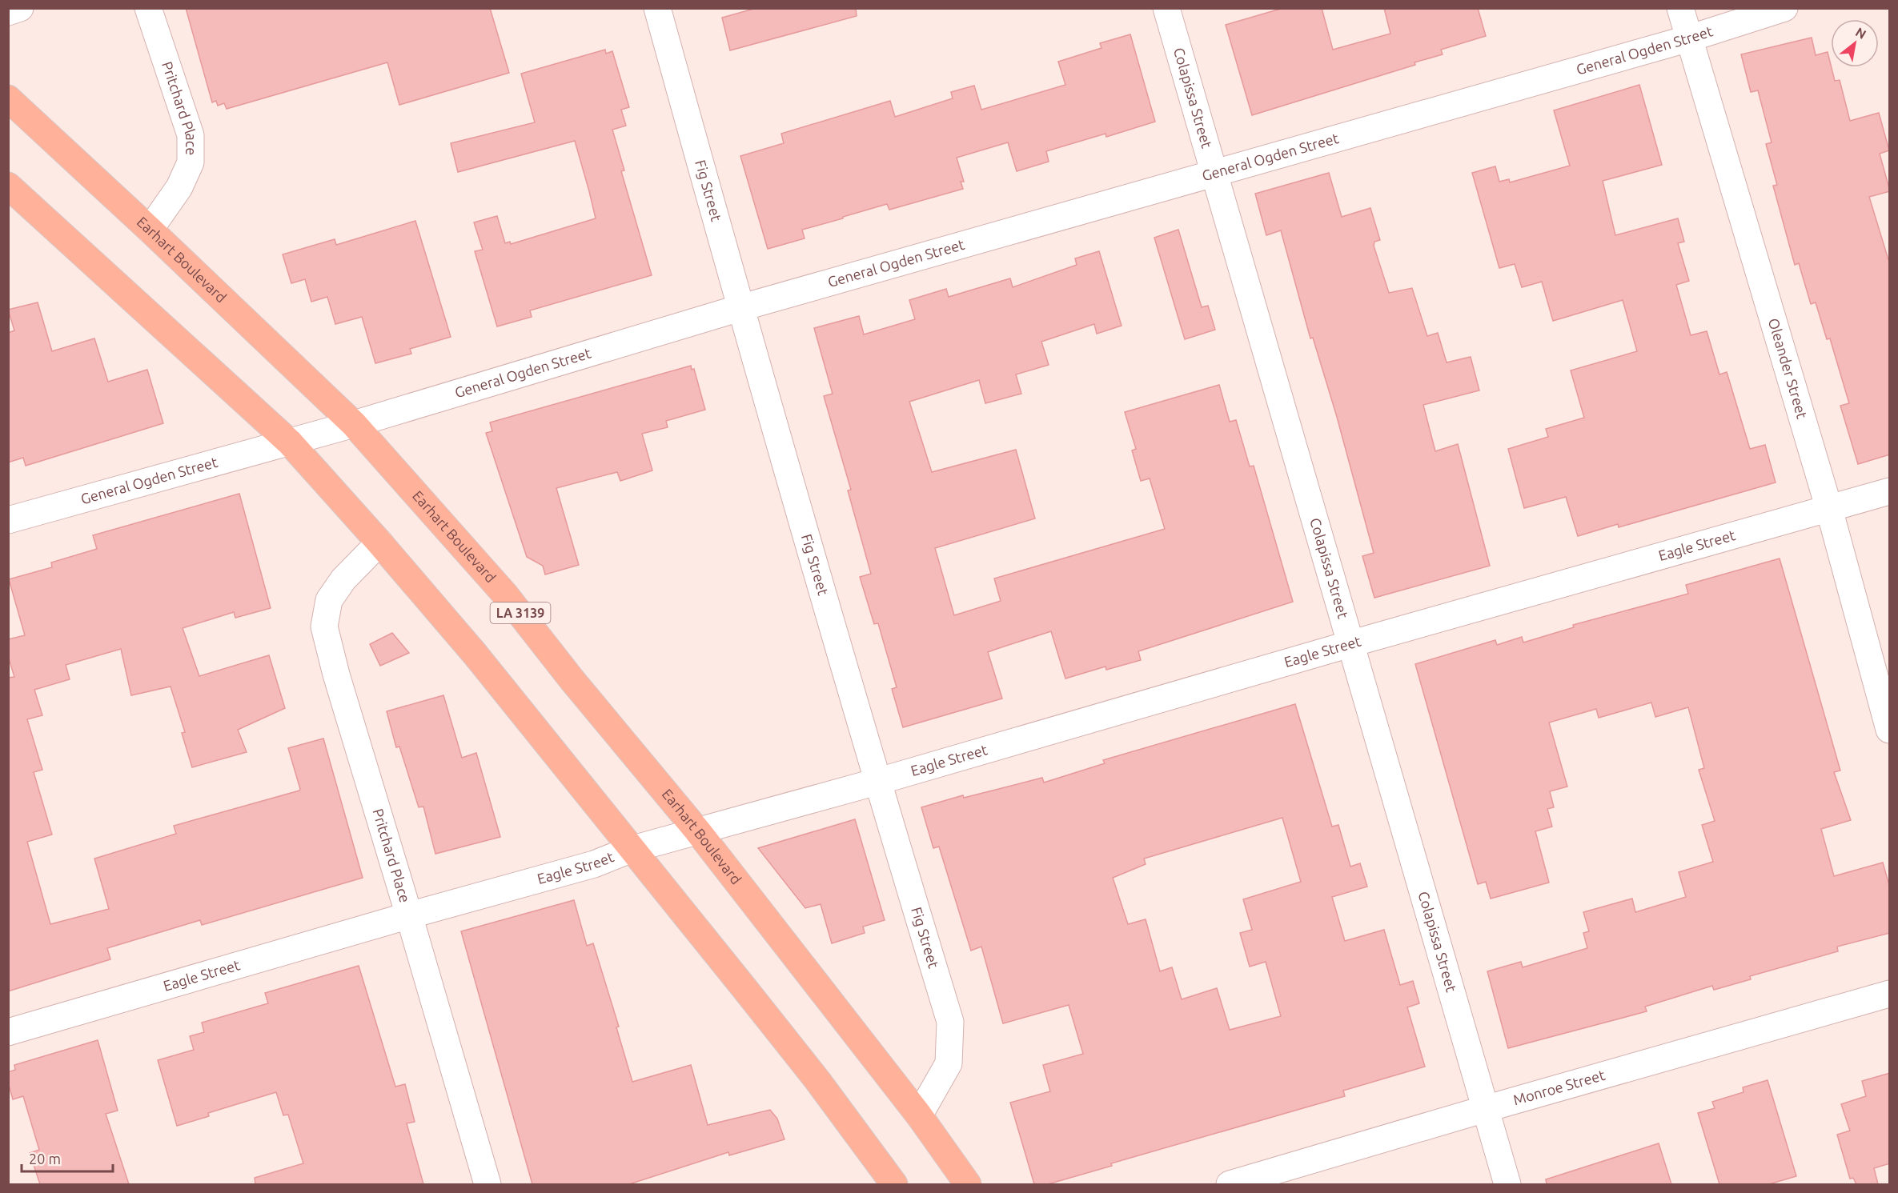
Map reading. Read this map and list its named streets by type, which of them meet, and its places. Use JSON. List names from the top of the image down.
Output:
{
  "streets": {
    "main road": ["Earhart Boulevard", "LA 3139"],
    "street": [
      "General Ogden Street",
      "Colapissa Street",
      "Pritchard Place",
      "Fig Street",
      "Oleander Street",
      "Eagle Street",
      "Monroe Street"
    ]
  },
  "crossings": [
    ["General Ogden Street", "Colapissa Street"],
    ["General Ogden Street", "Fig Street"],
    ["General Ogden Street", "Earhart Boulevard"],
    ["General Ogden Street", "Oleander Street"],
    ["Colapissa Street", "Eagle Street"],
    ["Colapissa Street", "Monroe Street"],
    ["Pritchard Place", "Earhart Boulevard"],
    ["Pritchard Place", "Eagle Street"],
    ["Fig Street", "Earhart Boulevard"],
    ["Fig Street", "Eagle Street"],
    ["Earhart Boulevard", "Eagle Street"],
    ["Oleander Street", "Eagle Street"]
  ],
  "scale_bar": "20 m",
  "north": "top right"
}
